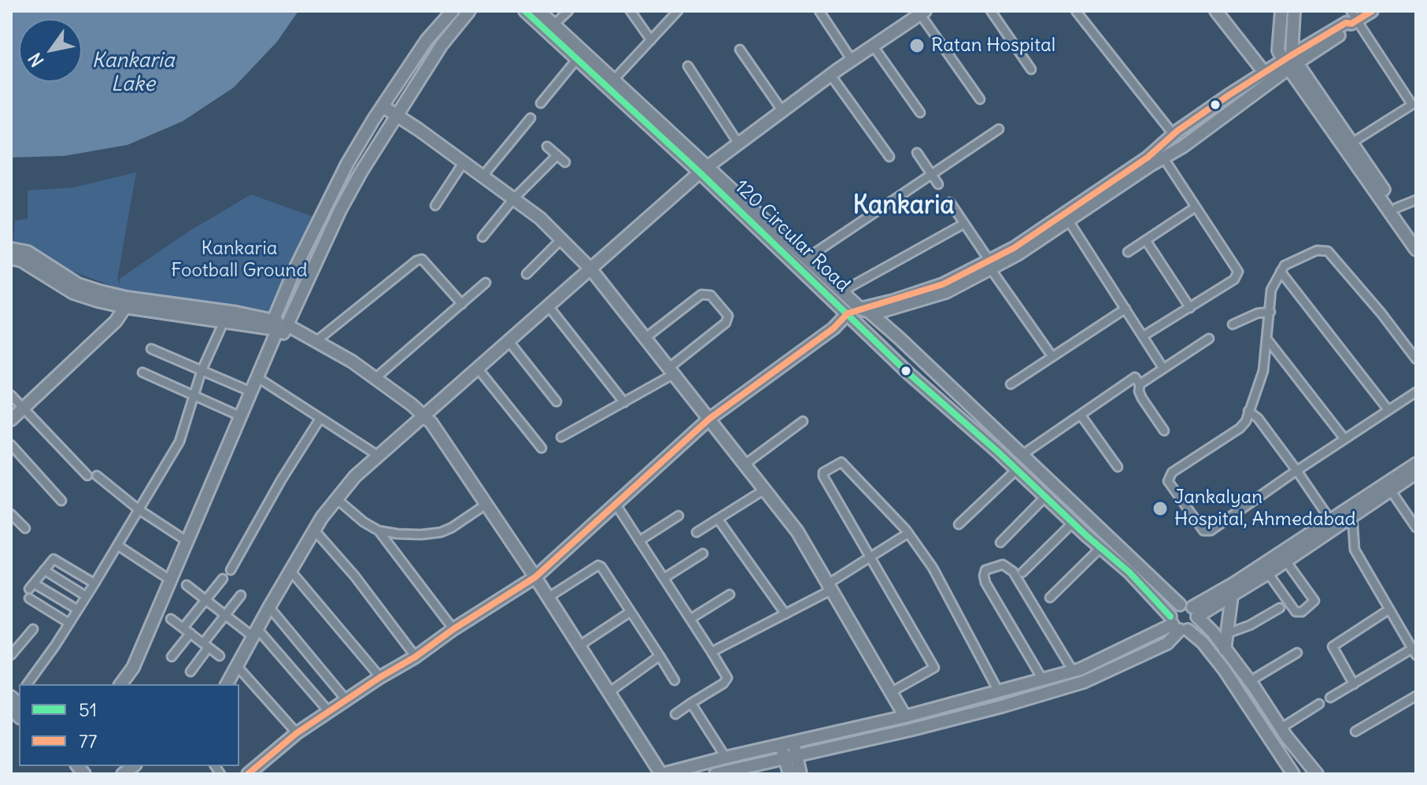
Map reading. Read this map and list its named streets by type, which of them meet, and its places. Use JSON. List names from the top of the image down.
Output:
{
  "streets": {
    "main road": ["120 Circular Road"]
  },
  "districts": ["Kankaria"],
  "water": ["Kankaria Lake"],
  "parks": ["Kankaria Football Ground"],
  "places": ["Ratan Hospital", "Jankalyan Hospital, Ahmedabad"],
  "lines": ["transit line 51", "transit line 77"],
  "legend": ["51", "77"],
  "north": "bottom left"
}
